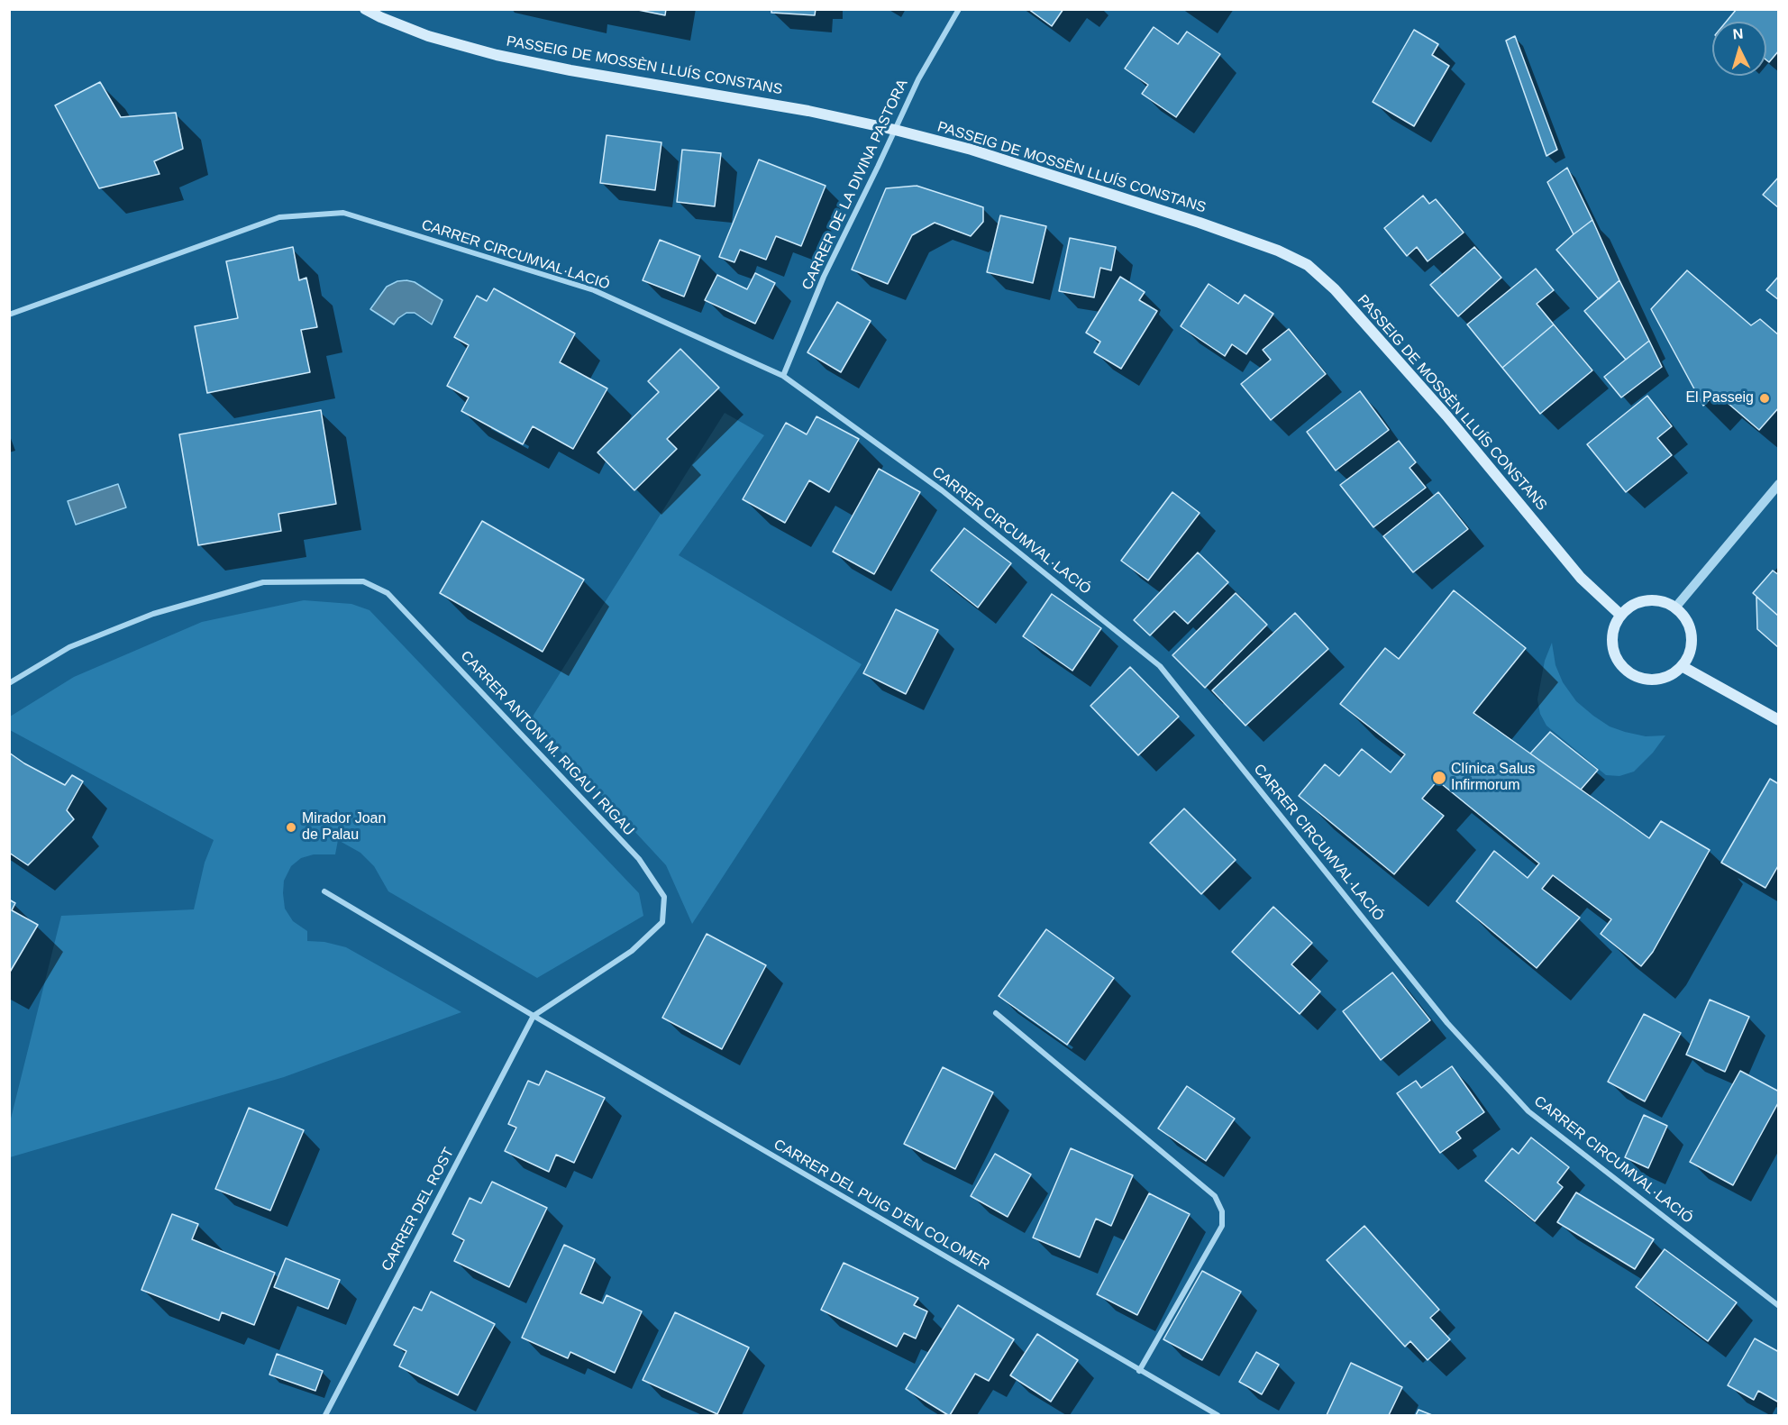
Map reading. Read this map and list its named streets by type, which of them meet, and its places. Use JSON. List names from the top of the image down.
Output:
{
  "streets": {
    "main road": ["PASSEIG DE MOSSÈN LLUÍS CONSTANS"],
    "street": [
      "CARRER DE LA DIVINA PASTORA",
      "CARRER CIRCUMVAL·LACIÓ",
      "CARRER ANTONI M. RIGAU I RIGAU",
      "CARRER DEL PUIG D'EN COLOMER",
      "CARRER DEL ROST"
    ]
  },
  "crossings": [
    ["PASSEIG DE MOSSÈN LLUÍS CONSTANS", "CARRER DE LA DIVINA PASTORA"],
    ["CARRER DE LA DIVINA PASTORA", "CARRER CIRCUMVAL·LACIÓ"],
    ["CARRER ANTONI M. RIGAU I RIGAU", "CARRER DEL PUIG D'EN COLOMER"],
    ["CARRER ANTONI M. RIGAU I RIGAU", "CARRER DEL ROST"],
    ["CARRER DEL PUIG D'EN COLOMER", "CARRER DEL ROST"]
  ],
  "places": ["El Passeig", "Clínica Salus Infirmorum", "Mirador Joan de Palau"],
  "north": "top"
}
